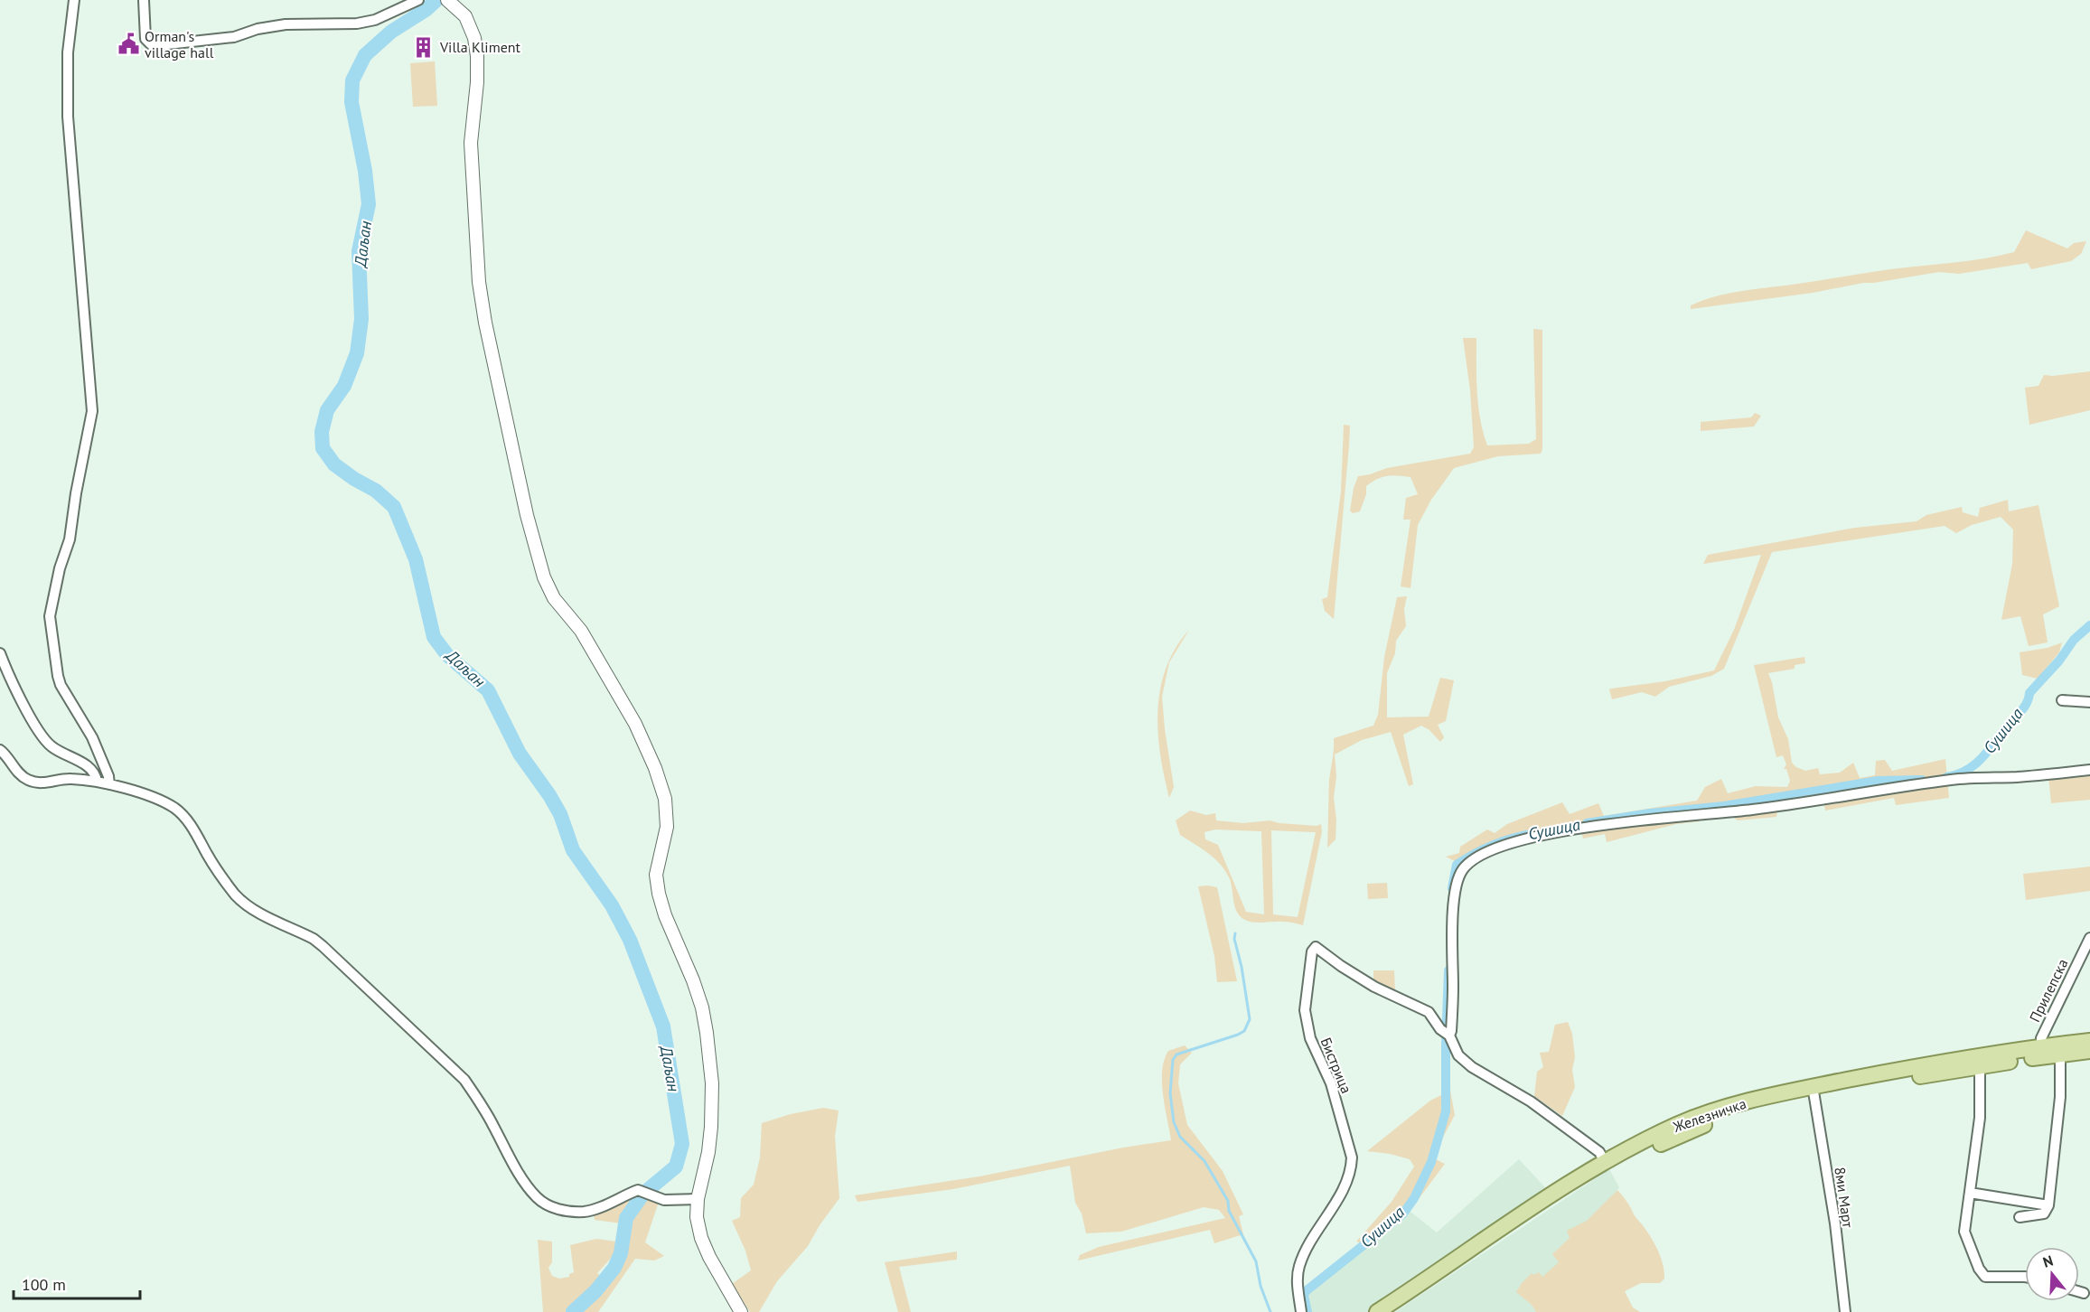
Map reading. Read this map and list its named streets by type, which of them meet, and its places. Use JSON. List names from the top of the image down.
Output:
{
  "streets": {
    "main road": ["Железничка"],
    "street": ["Прилепска", "Бистрица", "8ми Март"]
  },
  "crossings": [
    ["Прилепска", "Железничка"],
    ["Железничка", "8ми Март"]
  ],
  "water": ["Даљан", "Сушица"],
  "places": {
    "public building": ["Orman's village hall"],
    "building": ["Villa Kliment"]
  },
  "scale_bar": "100 m",
  "north": "top"
}
